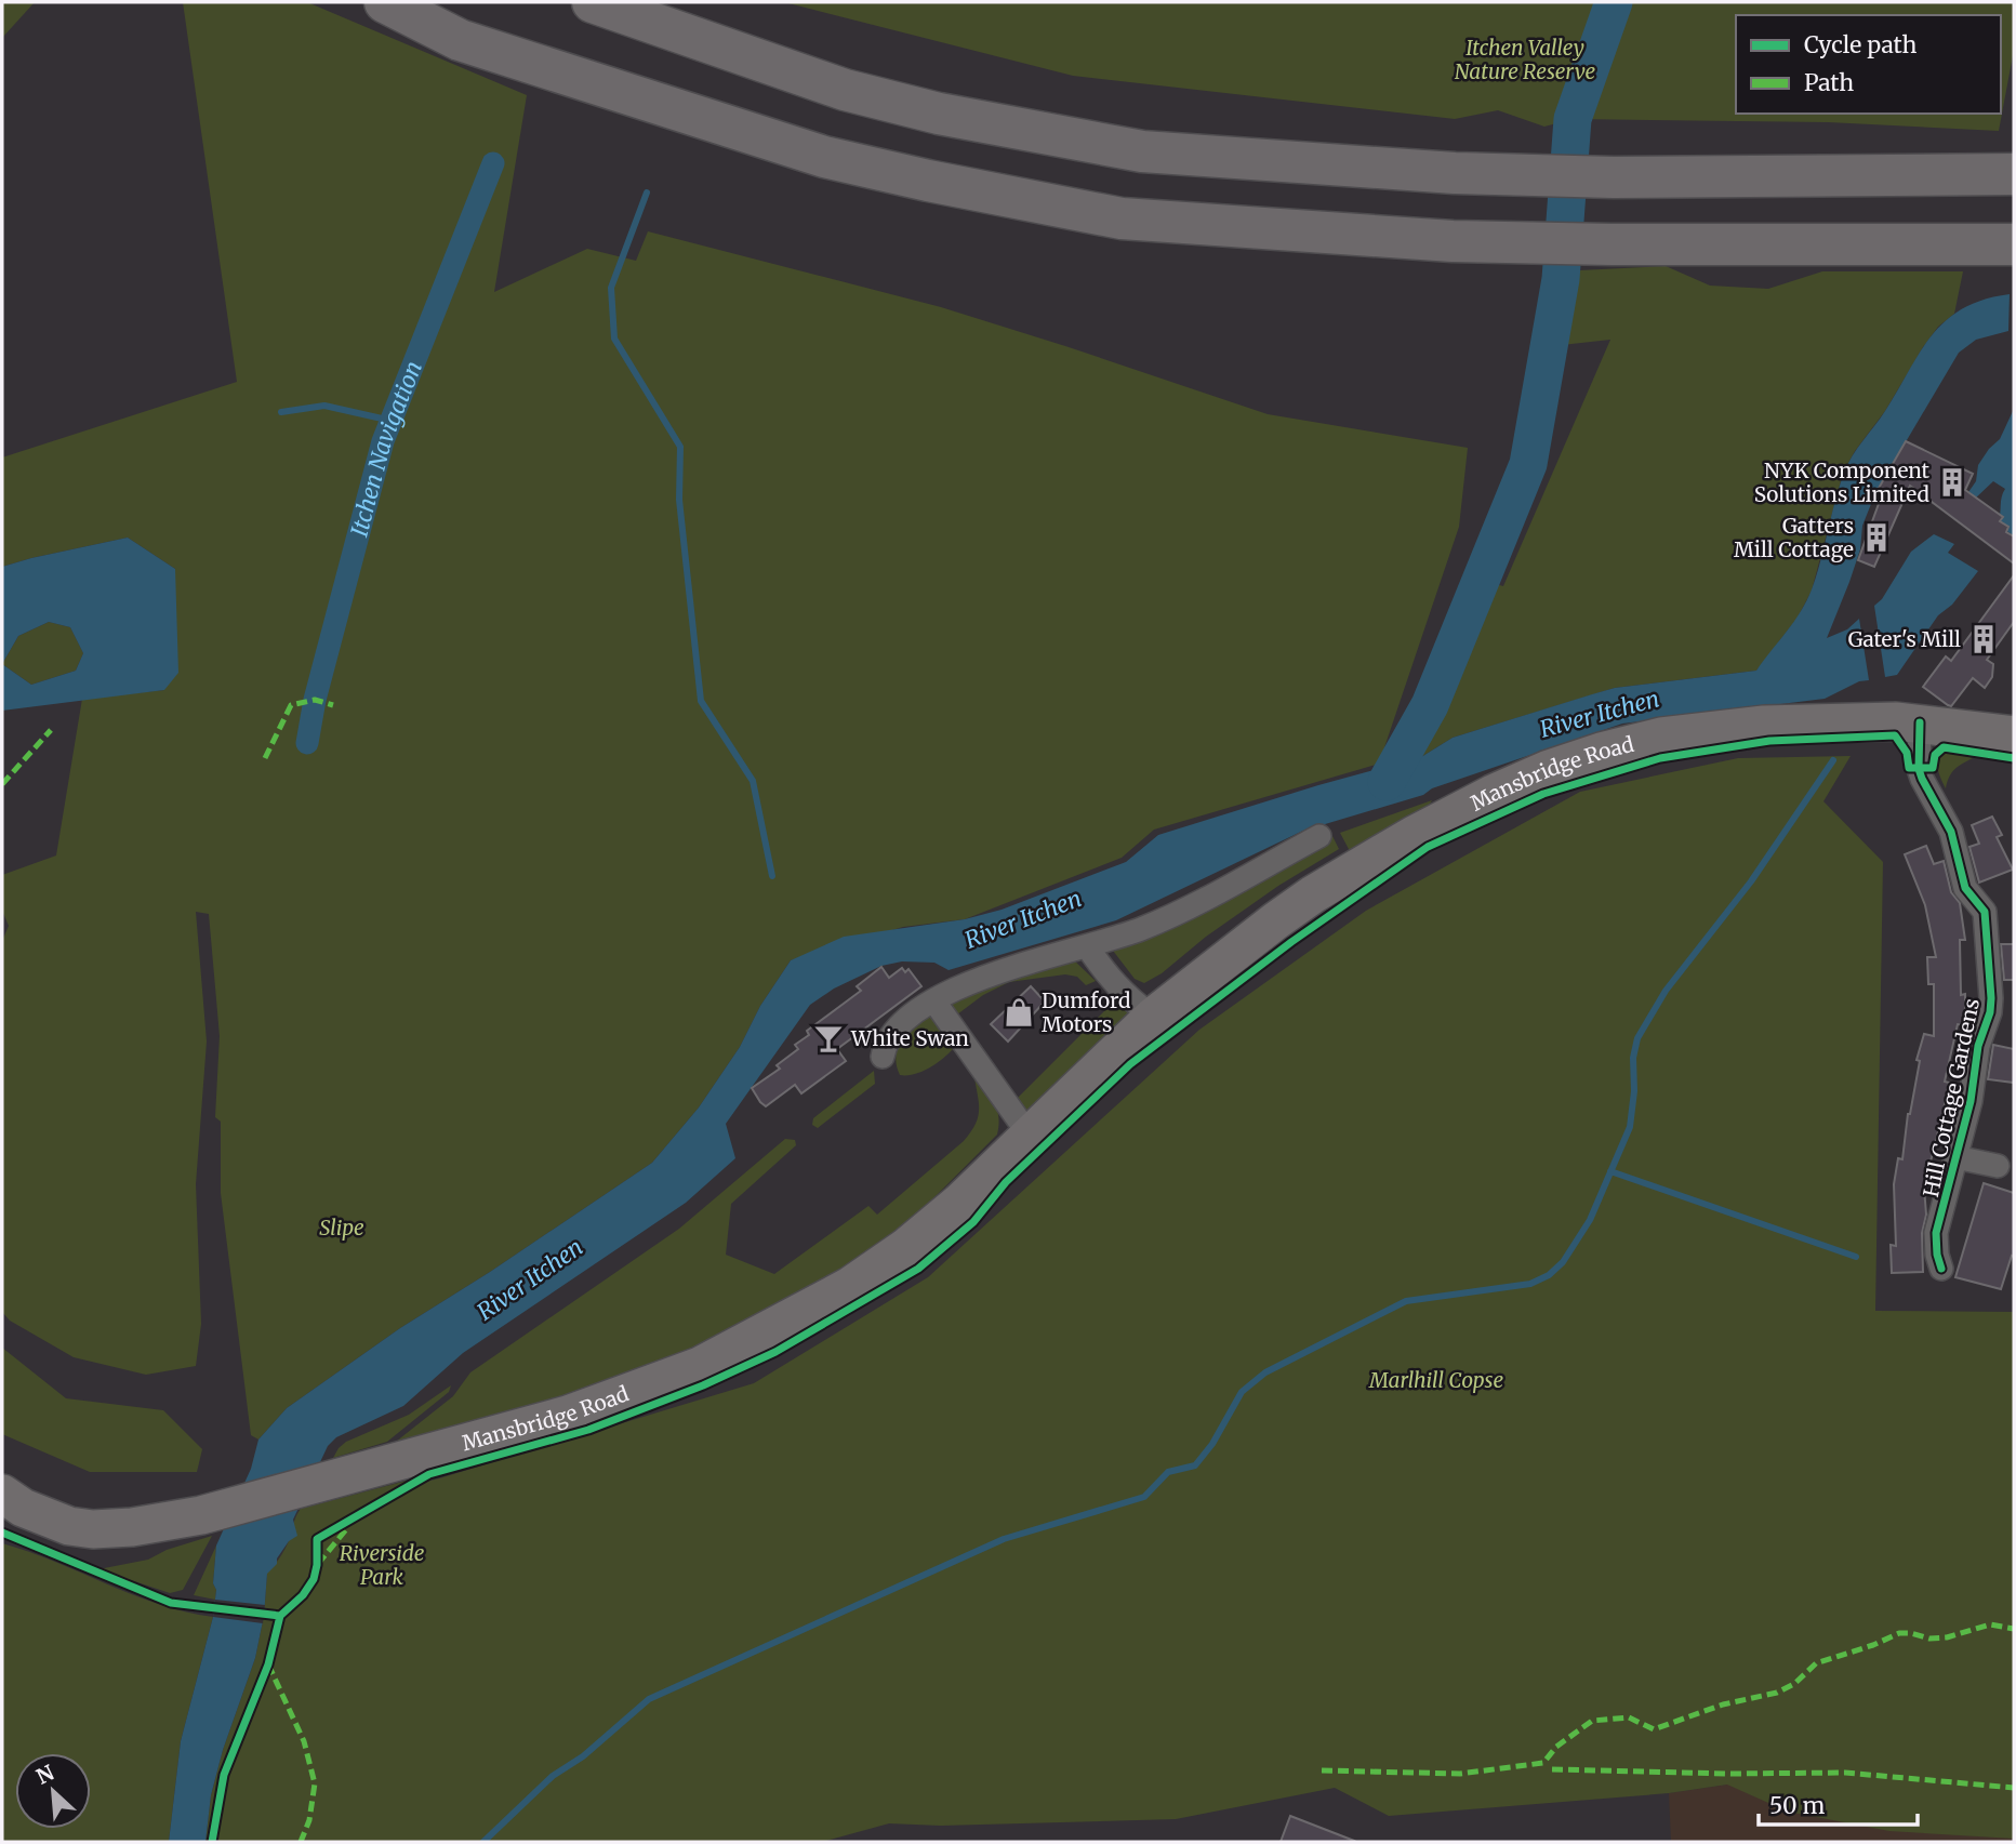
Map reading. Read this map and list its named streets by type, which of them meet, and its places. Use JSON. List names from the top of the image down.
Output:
{
  "streets": {
    "main road": ["Mansbridge Road"],
    "street": ["Hill Cottage Gardens"]
  },
  "crossings": [
    ["Mansbridge Road", "Hill Cottage Gardens"]
  ],
  "water": ["Itchen Navigation", "River Itchen"],
  "parks": [
    "Itchen Valley Nature Reserve",
    "Slipe",
    "Marlhill Copse",
    "Riverside Park"
  ],
  "places": {
    "building": ["NYK Component Solutions Limited", "Gatters Mill Cottage", "Gater's Mill"],
    "shop": ["Dumford Motors"],
    "bar": ["White Swan"]
  },
  "legend": ["Cycle path", "Path"],
  "scale_bar": "50 m",
  "north": "top left"
}
